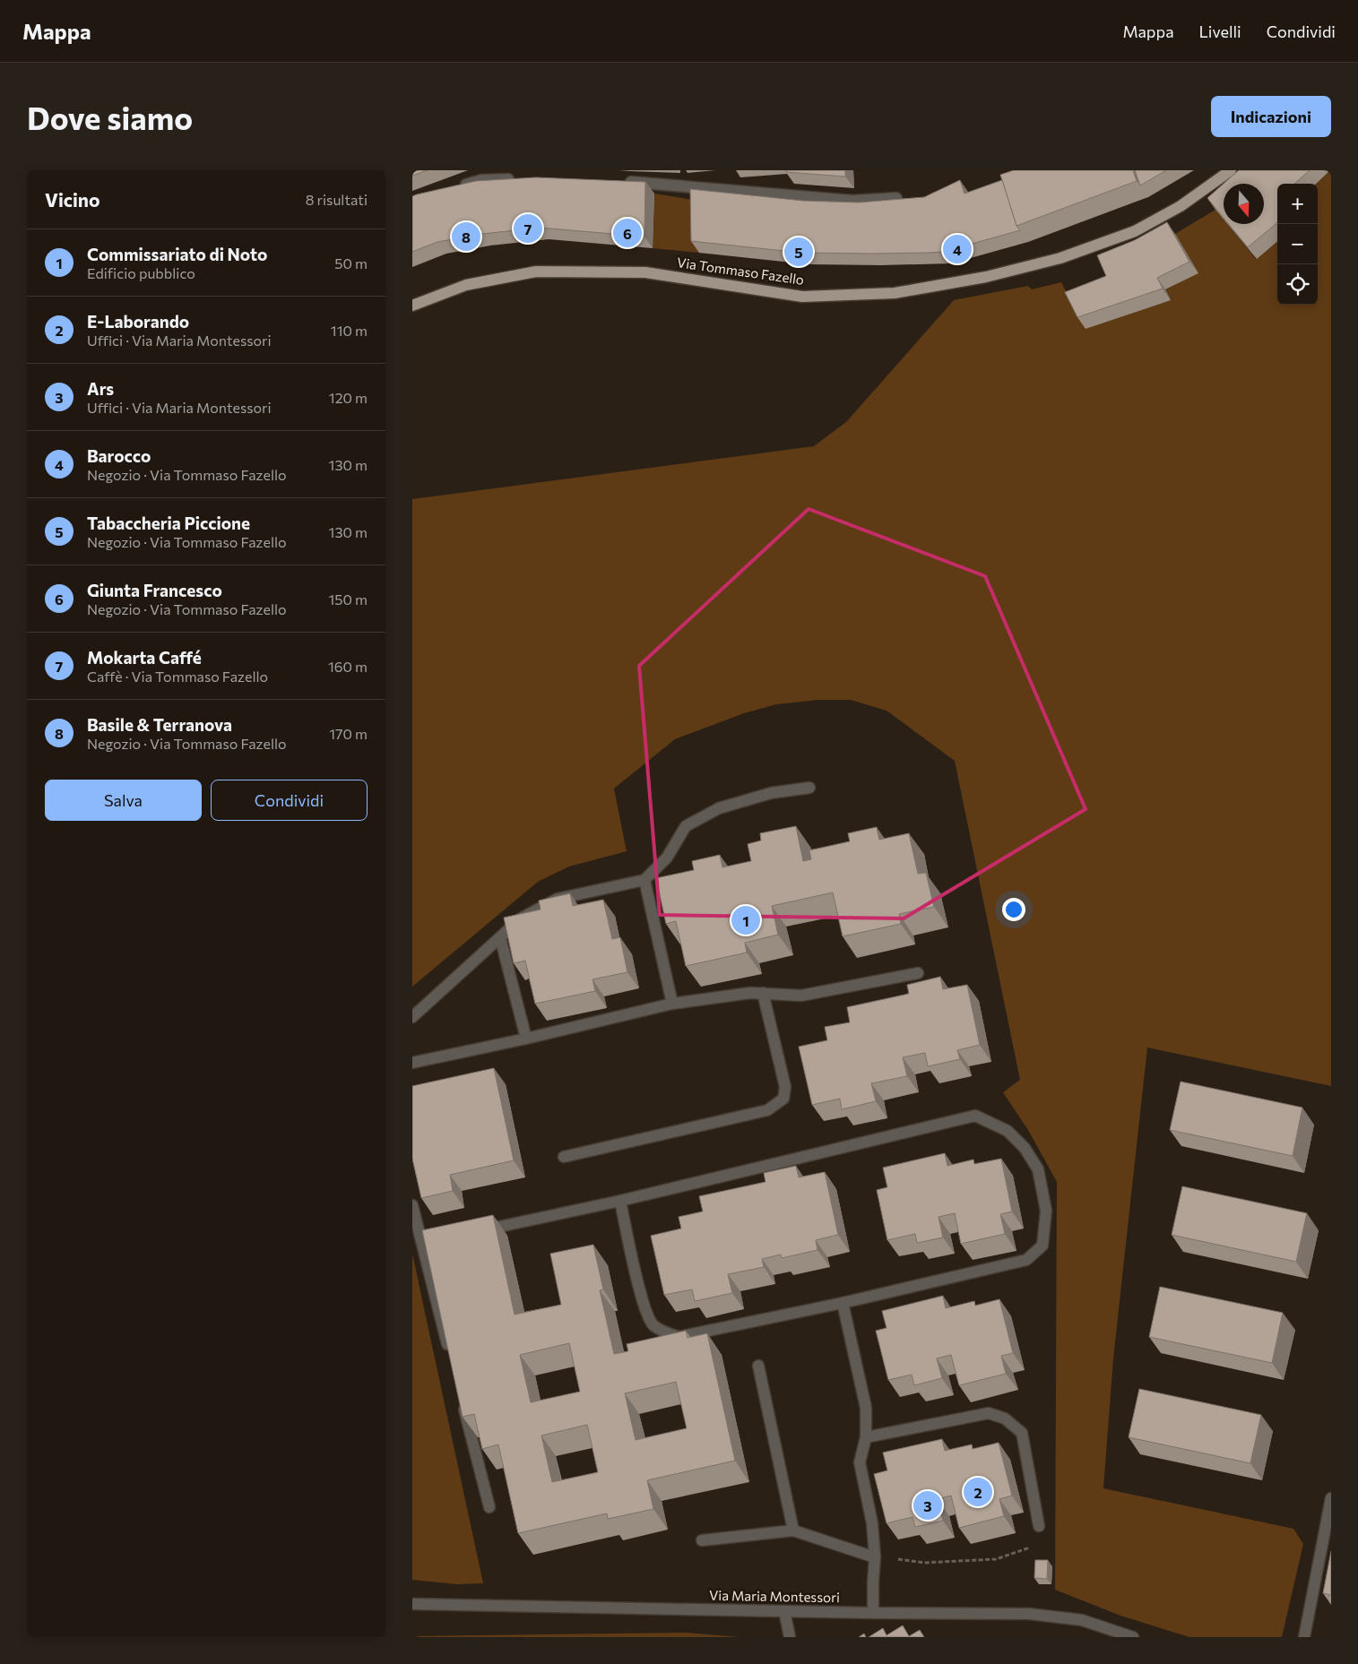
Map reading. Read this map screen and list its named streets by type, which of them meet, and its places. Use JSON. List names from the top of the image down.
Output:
{
  "streets": {
    "main road": ["Via Tommaso Fazello"],
    "street": ["Via Maria Montessori"]
  },
  "north": "bottom",
  "page": {
    "header": "Mappa",
    "nav": ["Mappa", "Livelli", "Condividi"],
    "buttons": [
      "Indicazioni",
      ["Salva", "Condividi"]
    ],
    "title": "Dove siamo",
    "heading": ["Vicino", "8 risultati"],
    "map_buttons": ["+", "−"],
    "pins": [
      "7",
      "6",
      "8",
      "4",
      "5",
      "1",
      "2",
      "3"
    ],
    "list": [
      {
        "mark": "1",
        "name": "Commissariato di Noto",
        "note": "Edificio pubblico",
        "value": "50 m"
      },
      {
        "mark": "2",
        "name": "E-Laborando",
        "note": "Uffici · Via Maria Montessori",
        "value": "110 m"
      },
      {
        "mark": "3",
        "name": "Ars",
        "note": "Uffici · Via Maria Montessori",
        "value": "120 m"
      },
      {
        "mark": "4",
        "name": "Barocco",
        "note": "Negozio · Via Tommaso Fazello",
        "value": "130 m"
      },
      {
        "mark": "5",
        "name": "Tabaccheria Piccione",
        "note": "Negozio · Via Tommaso Fazello",
        "value": "130 m"
      },
      {
        "mark": "6",
        "name": "Giunta Francesco",
        "note": "Negozio · Via Tommaso Fazello",
        "value": "150 m"
      },
      {
        "mark": "7",
        "name": "Mokarta Caffé",
        "note": "Caffè · Via Tommaso Fazello",
        "value": "160 m"
      },
      {
        "mark": "8",
        "name": "Basile & Terranova",
        "note": "Negozio · Via Tommaso Fazello",
        "value": "170 m"
      }
    ]
  }
}
